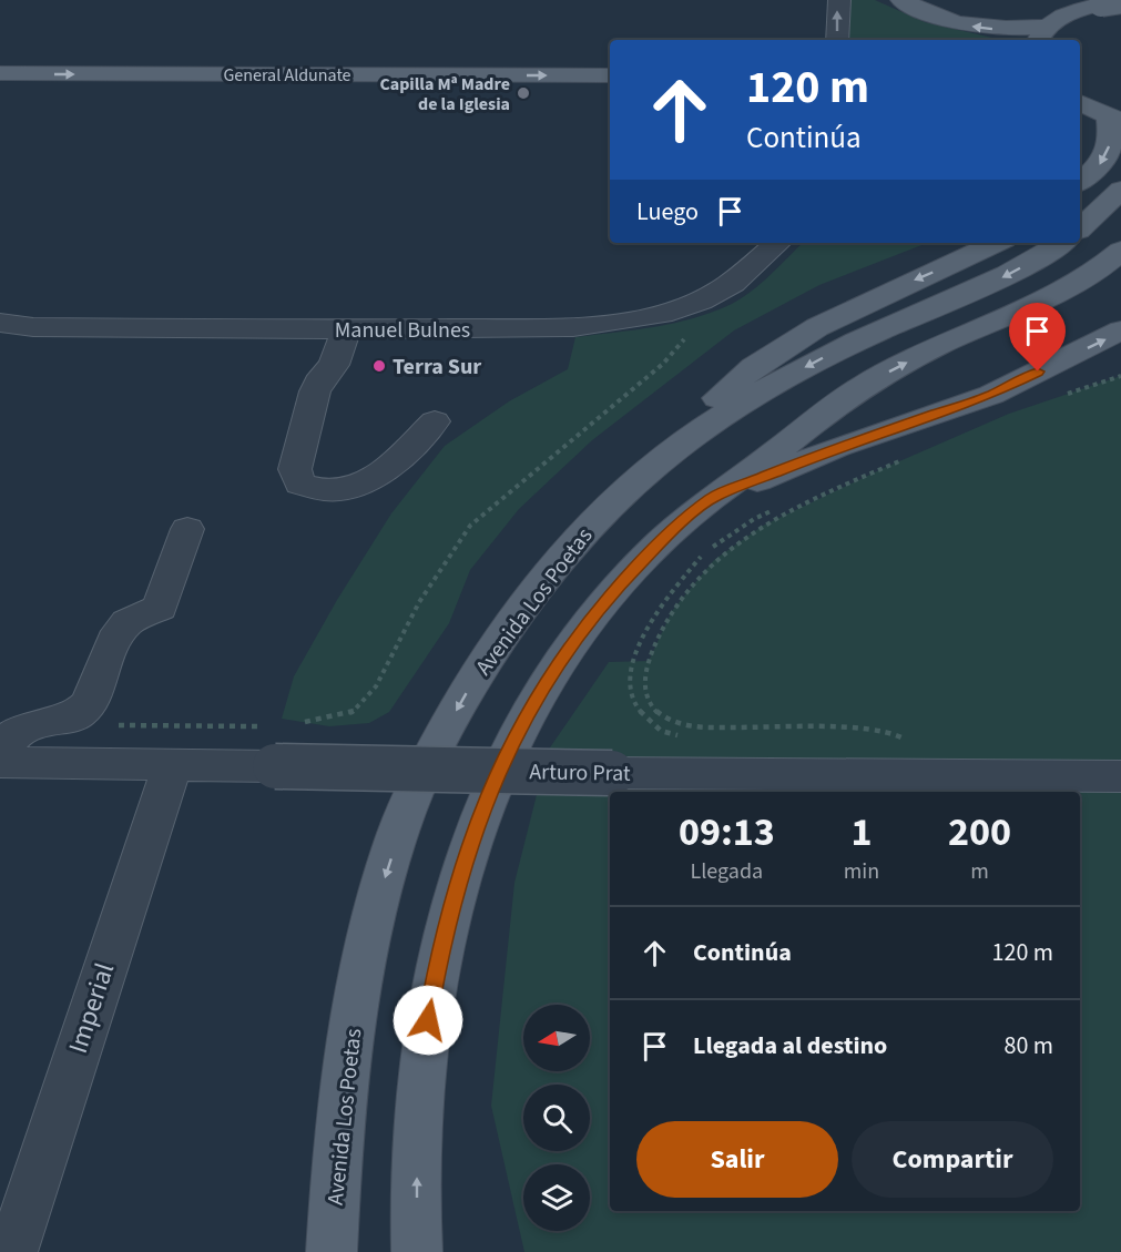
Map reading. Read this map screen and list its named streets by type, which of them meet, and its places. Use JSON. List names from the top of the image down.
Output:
{
  "streets": {
    "main road": ["General Aldunate", "Avenida Los Poetas"],
    "street": ["Manuel Bulnes", "Arturo Prat", "Imperial"]
  },
  "crossings": [
    ["Arturo Prat", "Imperial"]
  ],
  "one_way": ["General Aldunate"],
  "places": ["Capilla Mª Madre de la Iglesia", "Terra Sur"],
  "north": "left",
  "page": {
    "turn": ["120 m", "Continúa"],
    "then": "Luego",
    "eta": [
      "09:13",
      "Llegada",
      "1",
      "min",
      "200",
      "m"
    ],
    "list": [
      {
        "name": "Continúa",
        "value": "120 m"
      },
      {
        "name": "Llegada al destino",
        "value": "80 m"
      }
    ],
    "buttons": ["Salir", "Compartir"]
  }
}
